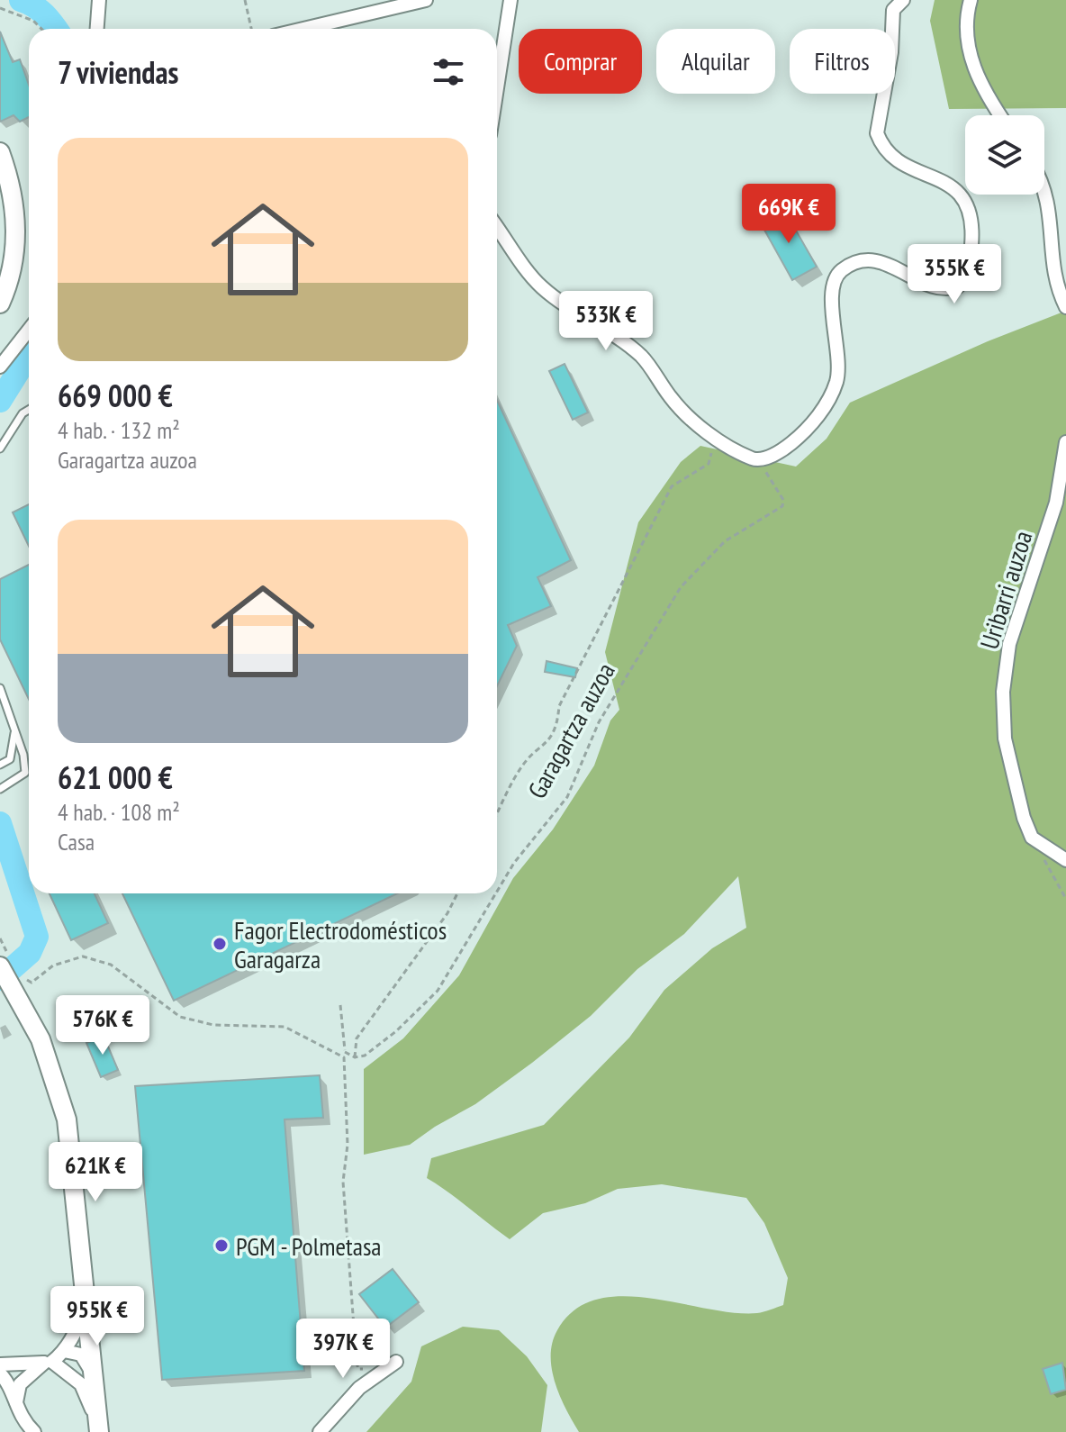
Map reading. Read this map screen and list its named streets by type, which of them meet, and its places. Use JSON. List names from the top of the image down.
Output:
{
  "streets": {
    "street": ["Uribarri auzoa"],
    "path": ["Garagartza auzoa"]
  },
  "places": ["Fagor Electrodomésticos Garagarza", "PGM - Polmetasa"],
  "page": {
    "chip": ["Comprar", "Alquilar", "Filtros"],
    "heading": "7 viviendas",
    "list": [
      {
        "name": "669 000 €",
        "note": "4 hab. · 132 m² · Garagartza auzoa"
      },
      {
        "name": "621 000 €",
        "note": "4 hab. · 108 m² · Casa"
      }
    ],
    "price": [
      "669K €",
      "355K €",
      "533K €",
      "576K €",
      "621K €",
      "955K €",
      "397K €"
    ]
  }
}
